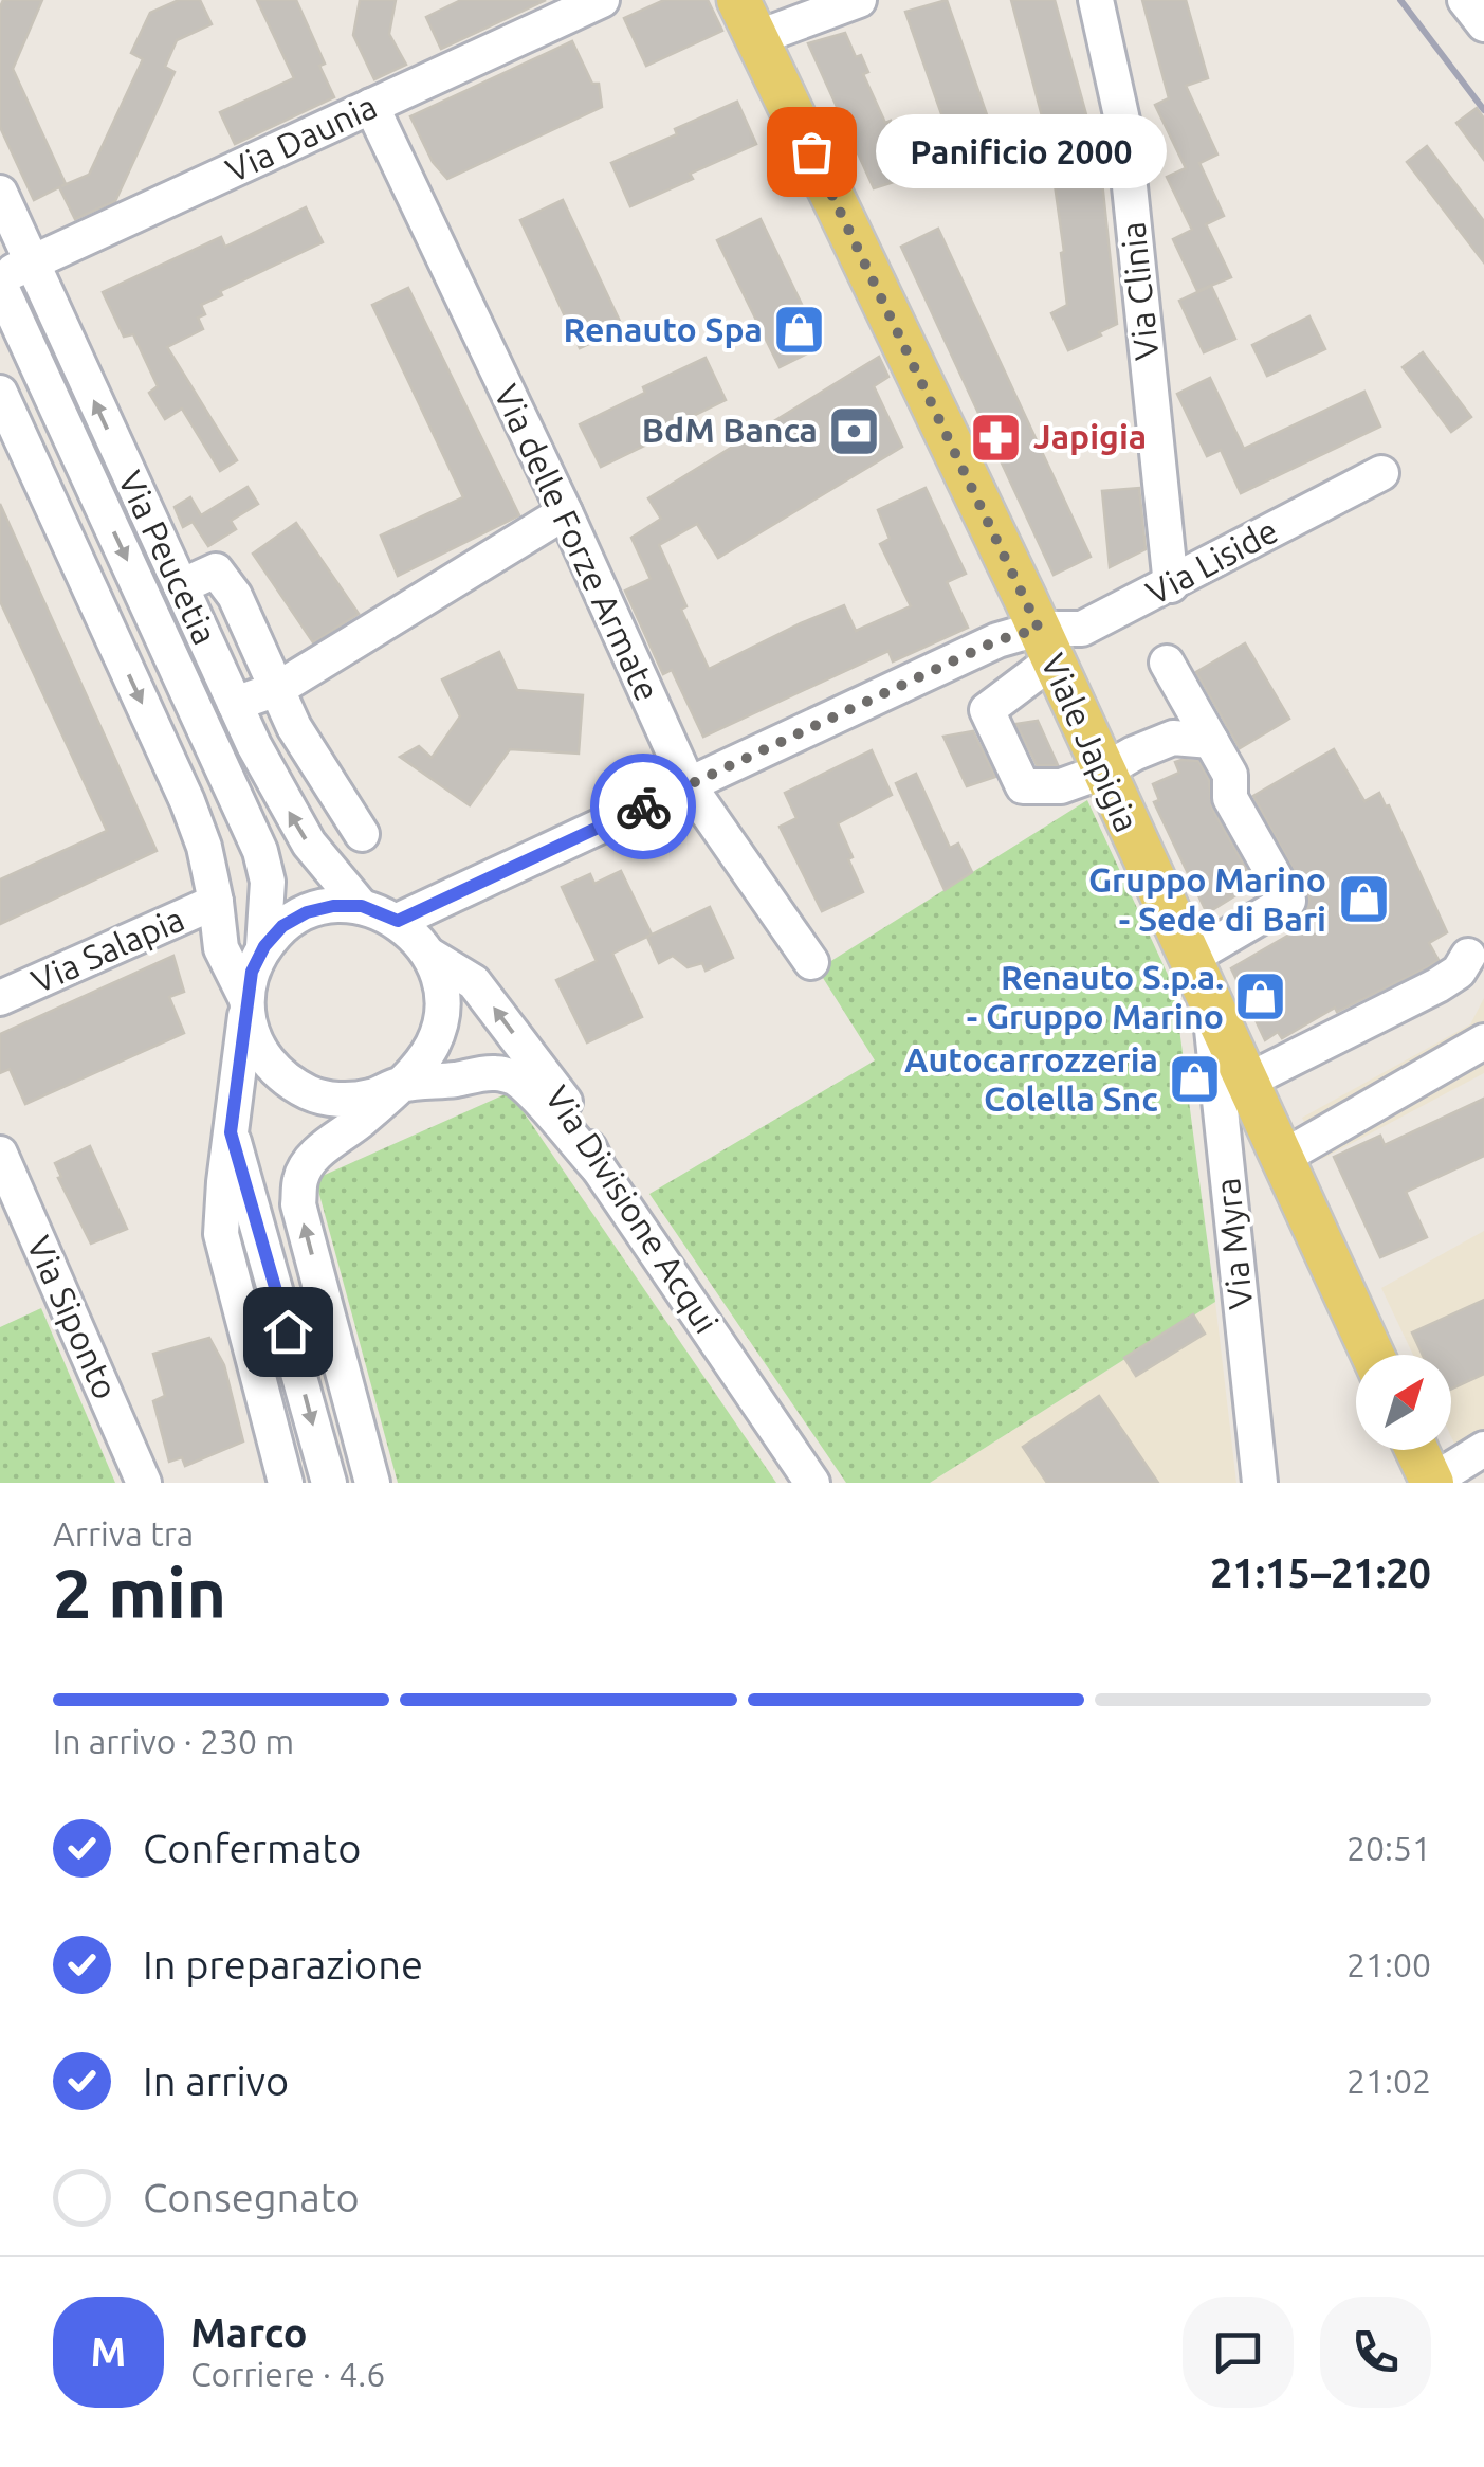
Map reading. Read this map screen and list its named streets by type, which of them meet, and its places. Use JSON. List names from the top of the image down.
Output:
{
  "streets": {
    "main road": ["Viale Japigia"],
    "street": [
      "Via Daunia",
      "Via Clinia",
      "Via delle Forze Armate",
      "Via Peucetia",
      "Via Liside",
      "Via Salapia",
      "Via Divisione Acqui",
      "Via Myra",
      "Via Siponto"
    ]
  },
  "crossings": [
    ["Via Daunia", "Via delle Forze Armate"],
    ["Via Daunia", "Via Peucetia"],
    ["Via Clinia", "Via Liside"],
    ["Via delle Forze Armate", "Via Liside"],
    ["Via Peucetia", "Via Liside"],
    ["Via Peucetia", "Via Divisione Acqui"],
    ["Via Liside", "Viale Japigia"],
    ["Via Liside", "Via Divisione Acqui"],
    ["Viale Japigia", "Via Myra"]
  ],
  "one_way": ["Via Divisione Acqui"],
  "places": {
    "other": ["Panificio 2000"],
    "shop": [
      "Renauto Spa",
      "Gruppo Marino - Sede di Bari",
      "Renauto S.p.a. - Gruppo Marino",
      "Autocarrozzeria Colella Snc"
    ],
    "bank": ["BdM Banca"],
    "pharmacy": ["Japigia"]
  },
  "north": "top right",
  "page": {
    "bubble": "Panificio 2000",
    "heading": ["2 min", "Arriva tra", "21:15–21:20"],
    "panel": ["Marco", "Corriere · 4.6"],
    "bar": "In arrivo · 230 m",
    "list": [
      ["Confermato", "20:51"],
      ["In preparazione", "21:00"],
      ["In arrivo", "21:02"],
      "Consegnato"
    ],
    "round": "M"
  }
}
